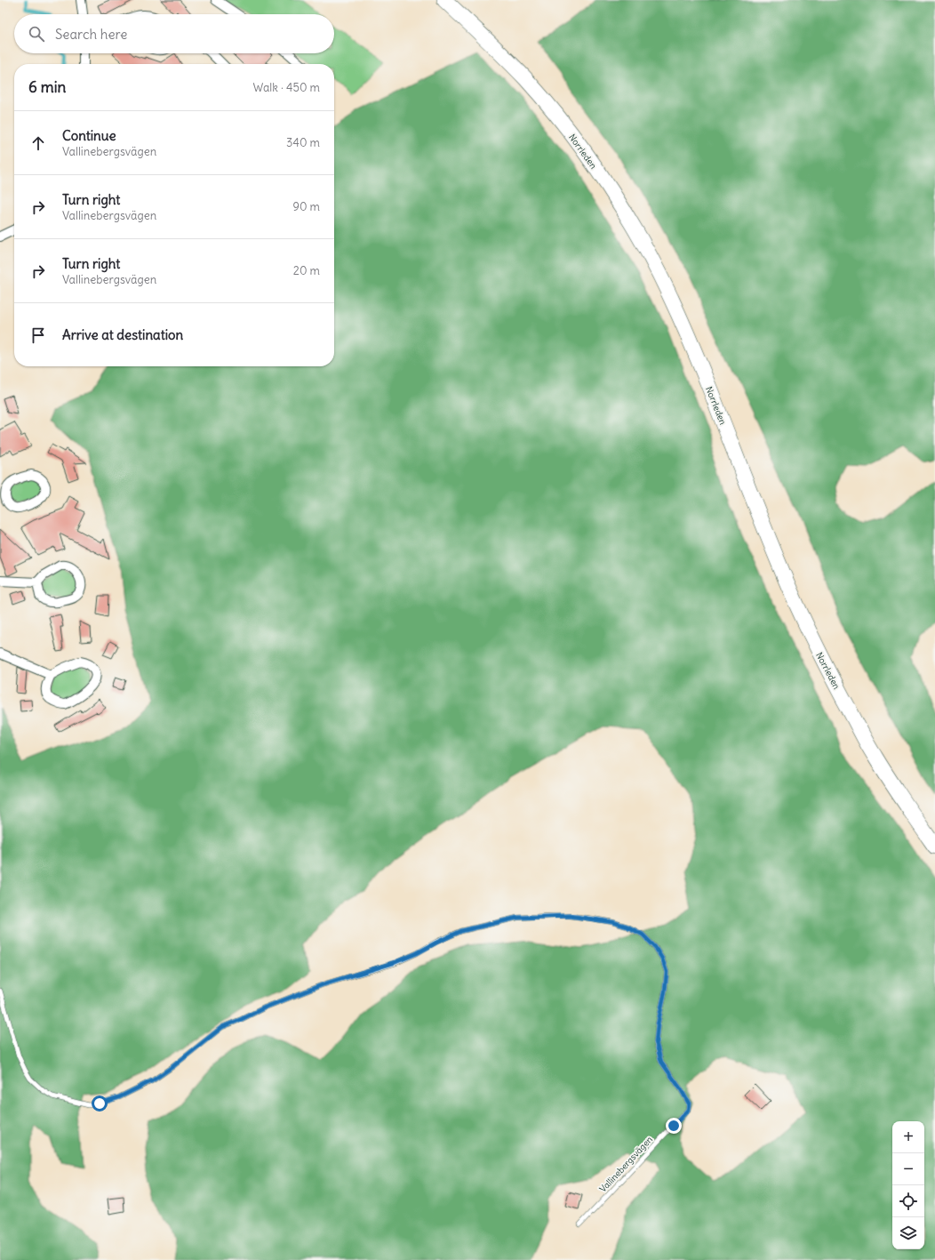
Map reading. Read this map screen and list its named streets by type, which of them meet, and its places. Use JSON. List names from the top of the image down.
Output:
{
  "streets": {
    "highway": ["Norrleden"],
    "lane": ["Vallinebergsvägen"]
  },
  "page": {
    "search": "Search here",
    "heading": ["6 min", "Walk · 450 m"],
    "list": [
      ["Continue", "Vallinebergsvägen", "340 m"],
      ["Turn right", "Vallinebergsvägen", "90 m"],
      ["Turn right", "Vallinebergsvägen", "20 m"],
      "Arrive at destination"
    ],
    "map_buttons": ["+", "−"]
  }
}
